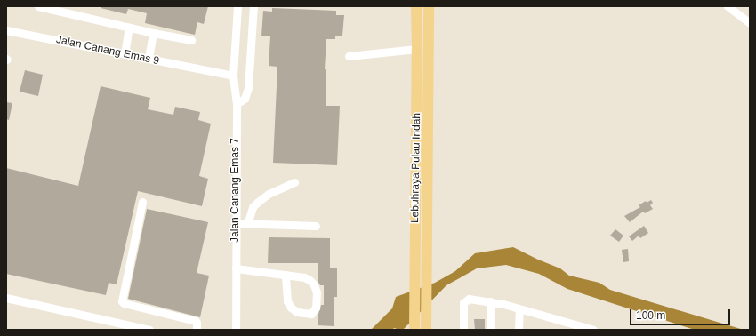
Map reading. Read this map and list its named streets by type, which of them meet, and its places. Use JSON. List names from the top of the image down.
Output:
{
  "streets": {
    "main road": ["Lebuhraya Pulau Indah"],
    "street": ["Jalan Canang Emas 9", "Jalan Canang Emas 7"]
  },
  "crossings": [
    ["Jalan Canang Emas 9", "Jalan Canang Emas 7"]
  ],
  "scale_bar": "100 m"
}
